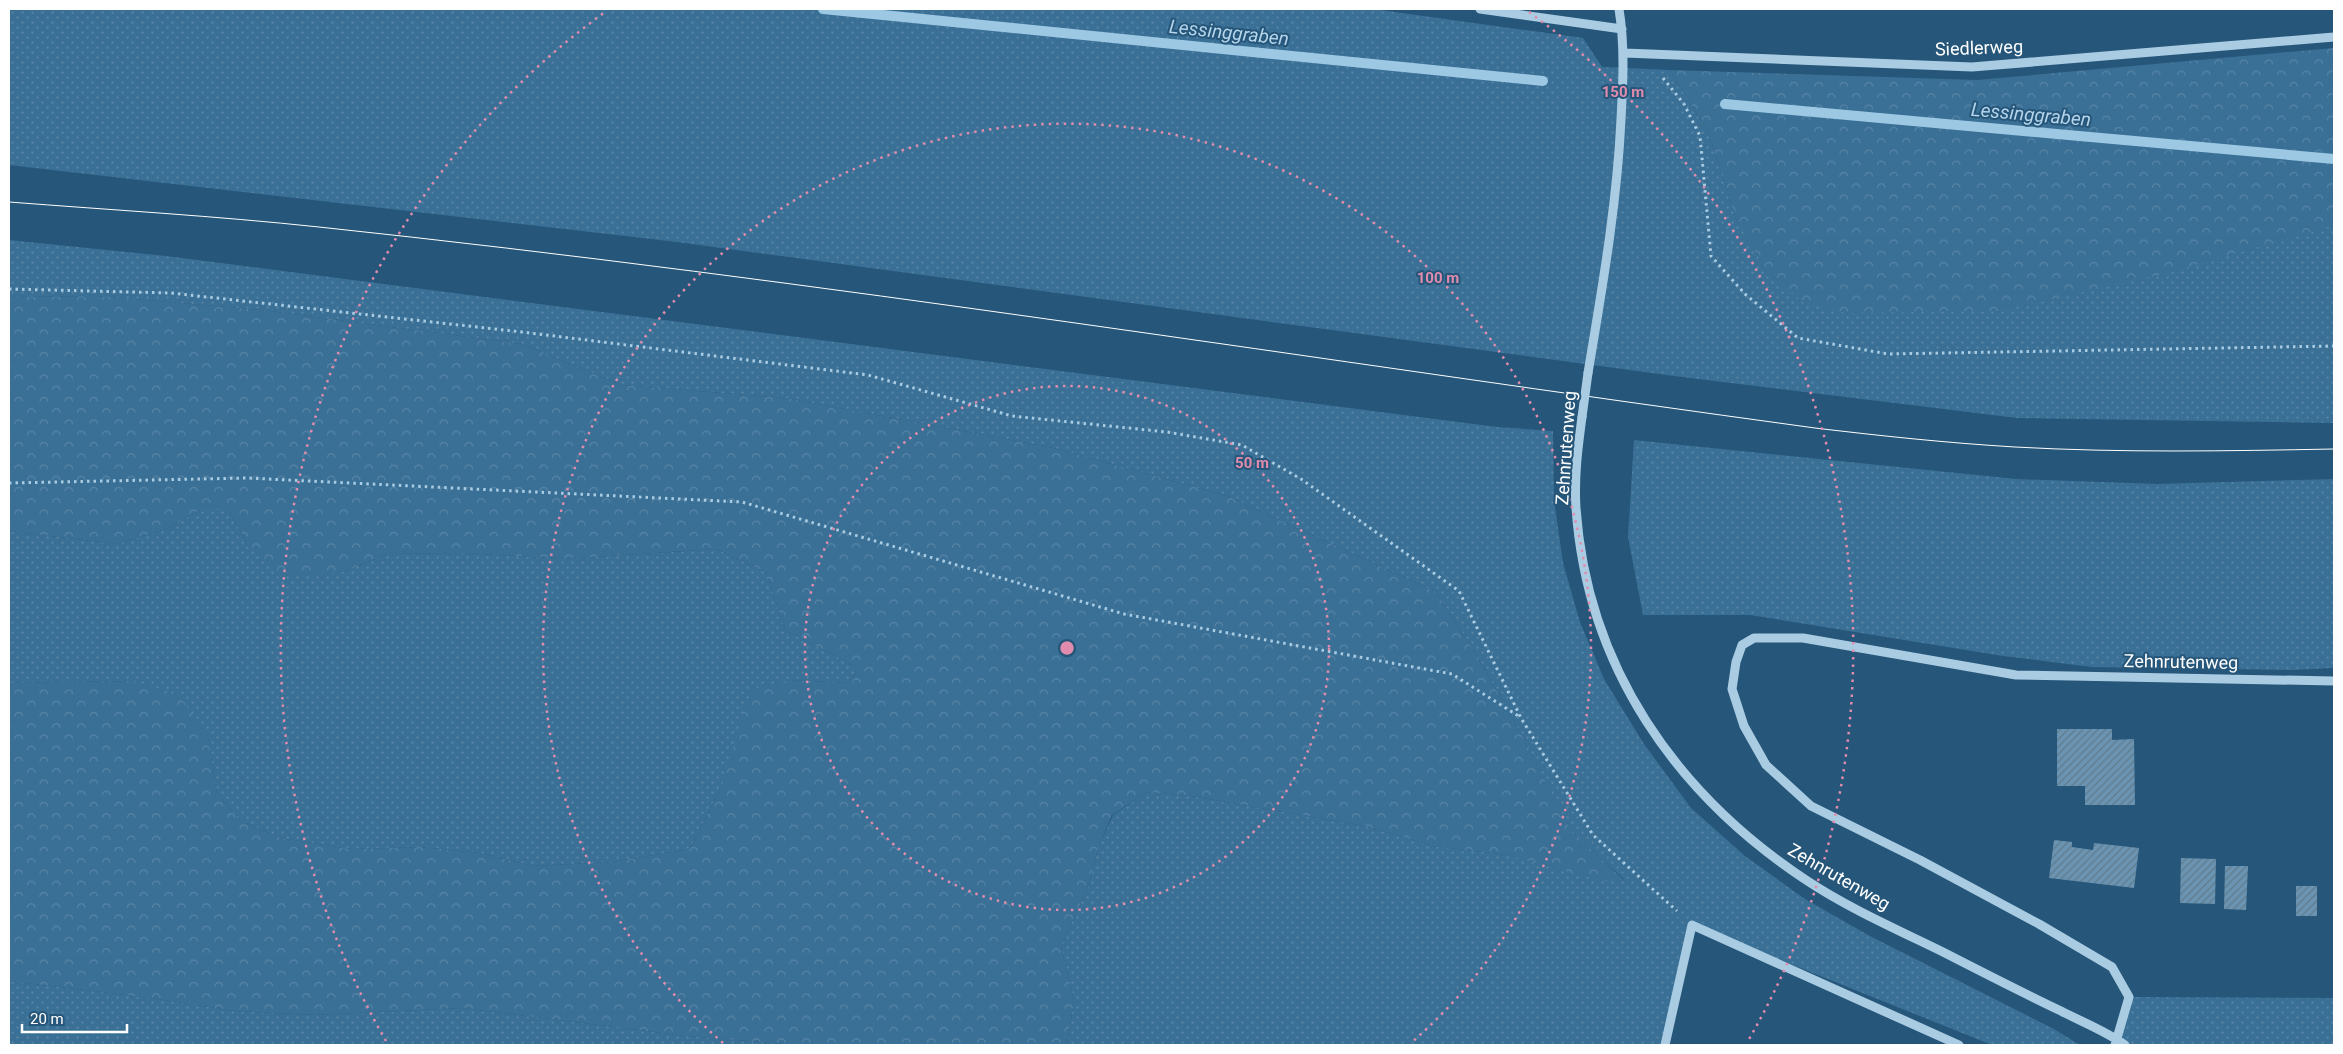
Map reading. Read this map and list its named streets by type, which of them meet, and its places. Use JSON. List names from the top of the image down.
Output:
{
  "streets": {
    "street": ["Siedlerweg", "Zehnrutenweg"]
  },
  "crossings": [
    ["Siedlerweg", "Zehnrutenweg"]
  ],
  "water": ["Lessinggraben"],
  "scale_bar": "20 m",
  "rings": ["150 m", "100 m", "50 m"]
}
